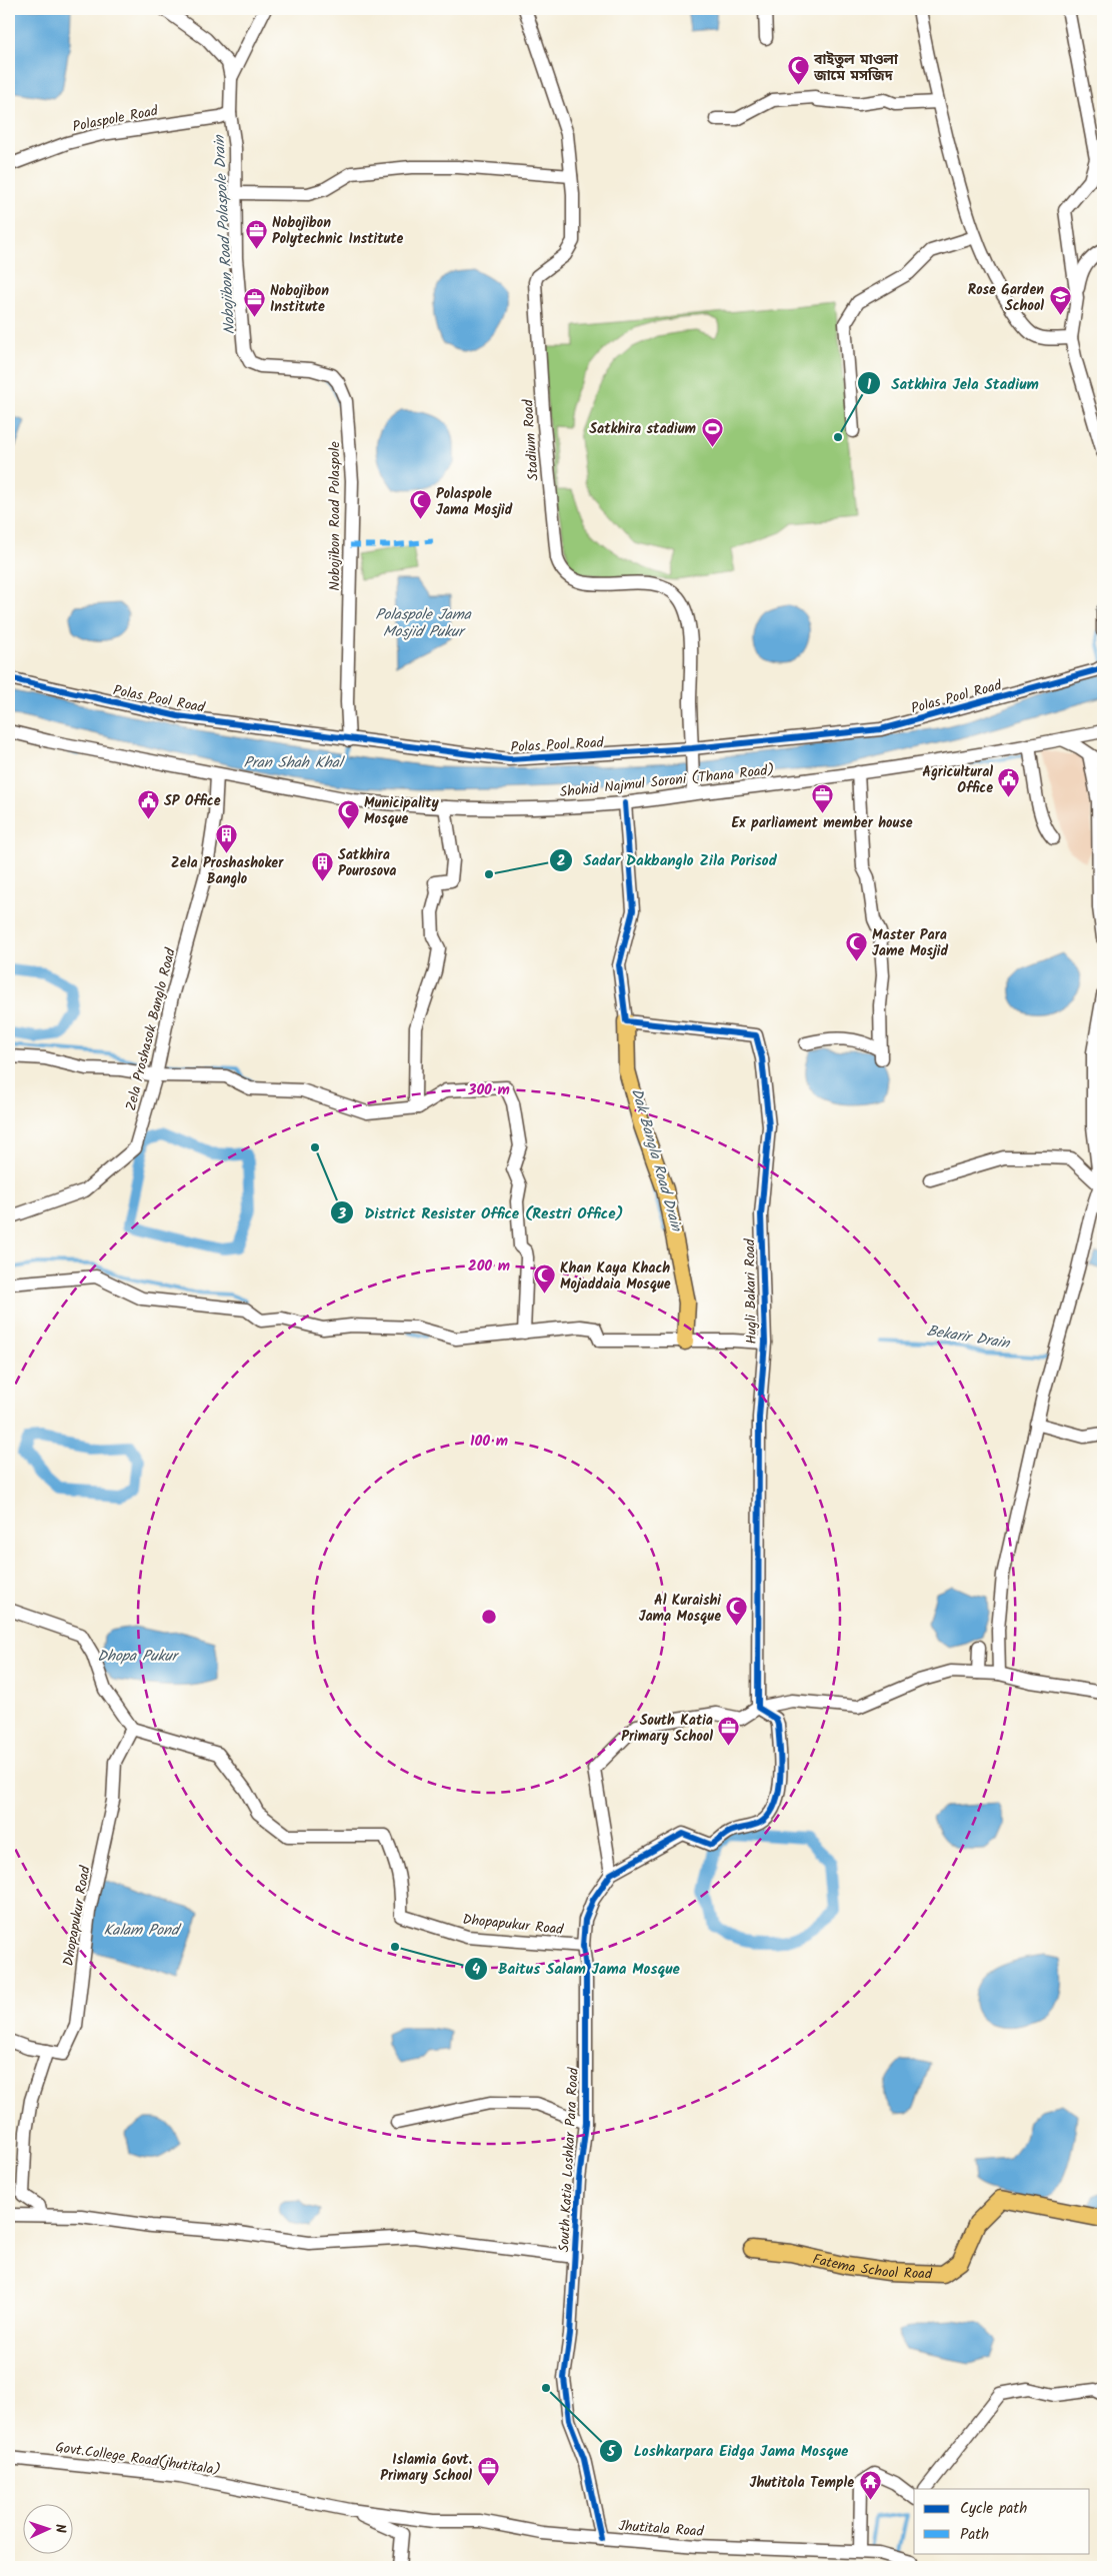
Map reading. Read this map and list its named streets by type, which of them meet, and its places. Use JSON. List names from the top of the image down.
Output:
{
  "streets": {
    "main road": ["Fatema School Road"],
    "street": [
      "Polaspole Road",
      "Stadium Road",
      "Nobojibon Road Polaspole",
      "Polas Pool Road",
      "Shohid Najmul Soroni (Thana Road)",
      "Zela Proshasok Banglo Road",
      "Hugli Bakari Road",
      "Dhopapukur Road",
      "South Katia Loshkar Para Road",
      "Govt.College Road(jhutitala)",
      "Jhutitala Road"
    ]
  },
  "crossings": [
    ["Polaspole Road", "Nobojibon Road Polaspole"],
    ["Stadium Road", "Polas Pool Road"],
    ["Stadium Road", "Shohid Najmul Soroni (Thana Road)"],
    ["Nobojibon Road Polaspole", "Polas Pool Road"],
    ["Shohid Najmul Soroni (Thana Road)", "Zela Proshasok Banglo Road"],
    ["Hugli Bakari Road", "South Katia Loshkar Para Road"],
    ["Dhopapukur Road", "South Katia Loshkar Para Road"],
    ["South Katia Loshkar Para Road", "Jhutitala Road"],
    ["Govt.College Road(jhutitala)", "Jhutitala Road"]
  ],
  "water": [
    "Nobojibon Road Polaspole Drain",
    "Polaspole Jama Mosjid Pukur",
    "Pran Shah Khal",
    "Dak Bangla Road Drain",
    "Bekarir Drain",
    "Dhopa Pukur",
    "Kalam Pond"
  ],
  "places": {
    "mosque": [
      "বাইতুল মাওলা জামে মসজিদ",
      "Polaspole Jama Mosjid",
      "Municipality Mosque",
      "Master Para Jame Mosjid",
      "Khan Kaya Khach Mojaddaia Mosque",
      "Al Kuraishi Jama Mosque"
    ],
    "office": [
      "Nobojibon Polytechnic Institute",
      "Nobojibon Institute",
      "Ex parliament member house",
      "South Katia Primary School",
      "Islamia Govt. Primary School"
    ],
    "school or university": ["Rose Garden School"],
    "other": [
      "Satkhira Jela Stadium",
      "Sadar Dakbanglo Zila Porisod",
      "District Resister Office (Restri Office)",
      "Baitus Salam Jama Mosque",
      "Loshkarpara Eidga Jama Mosque"
    ],
    "sports": ["Satkhira stadium"],
    "public building": ["Agricultural Office", "SP Office"],
    "building": ["Zela Proshashoker Banglo", "Satkhira Pourosova"],
    "temple": ["Jhutitola Temple"]
  },
  "legend": ["Cycle path", "Path"],
  "north": "right",
  "rings": ["300 m", "200 m", "100 m"]
}
